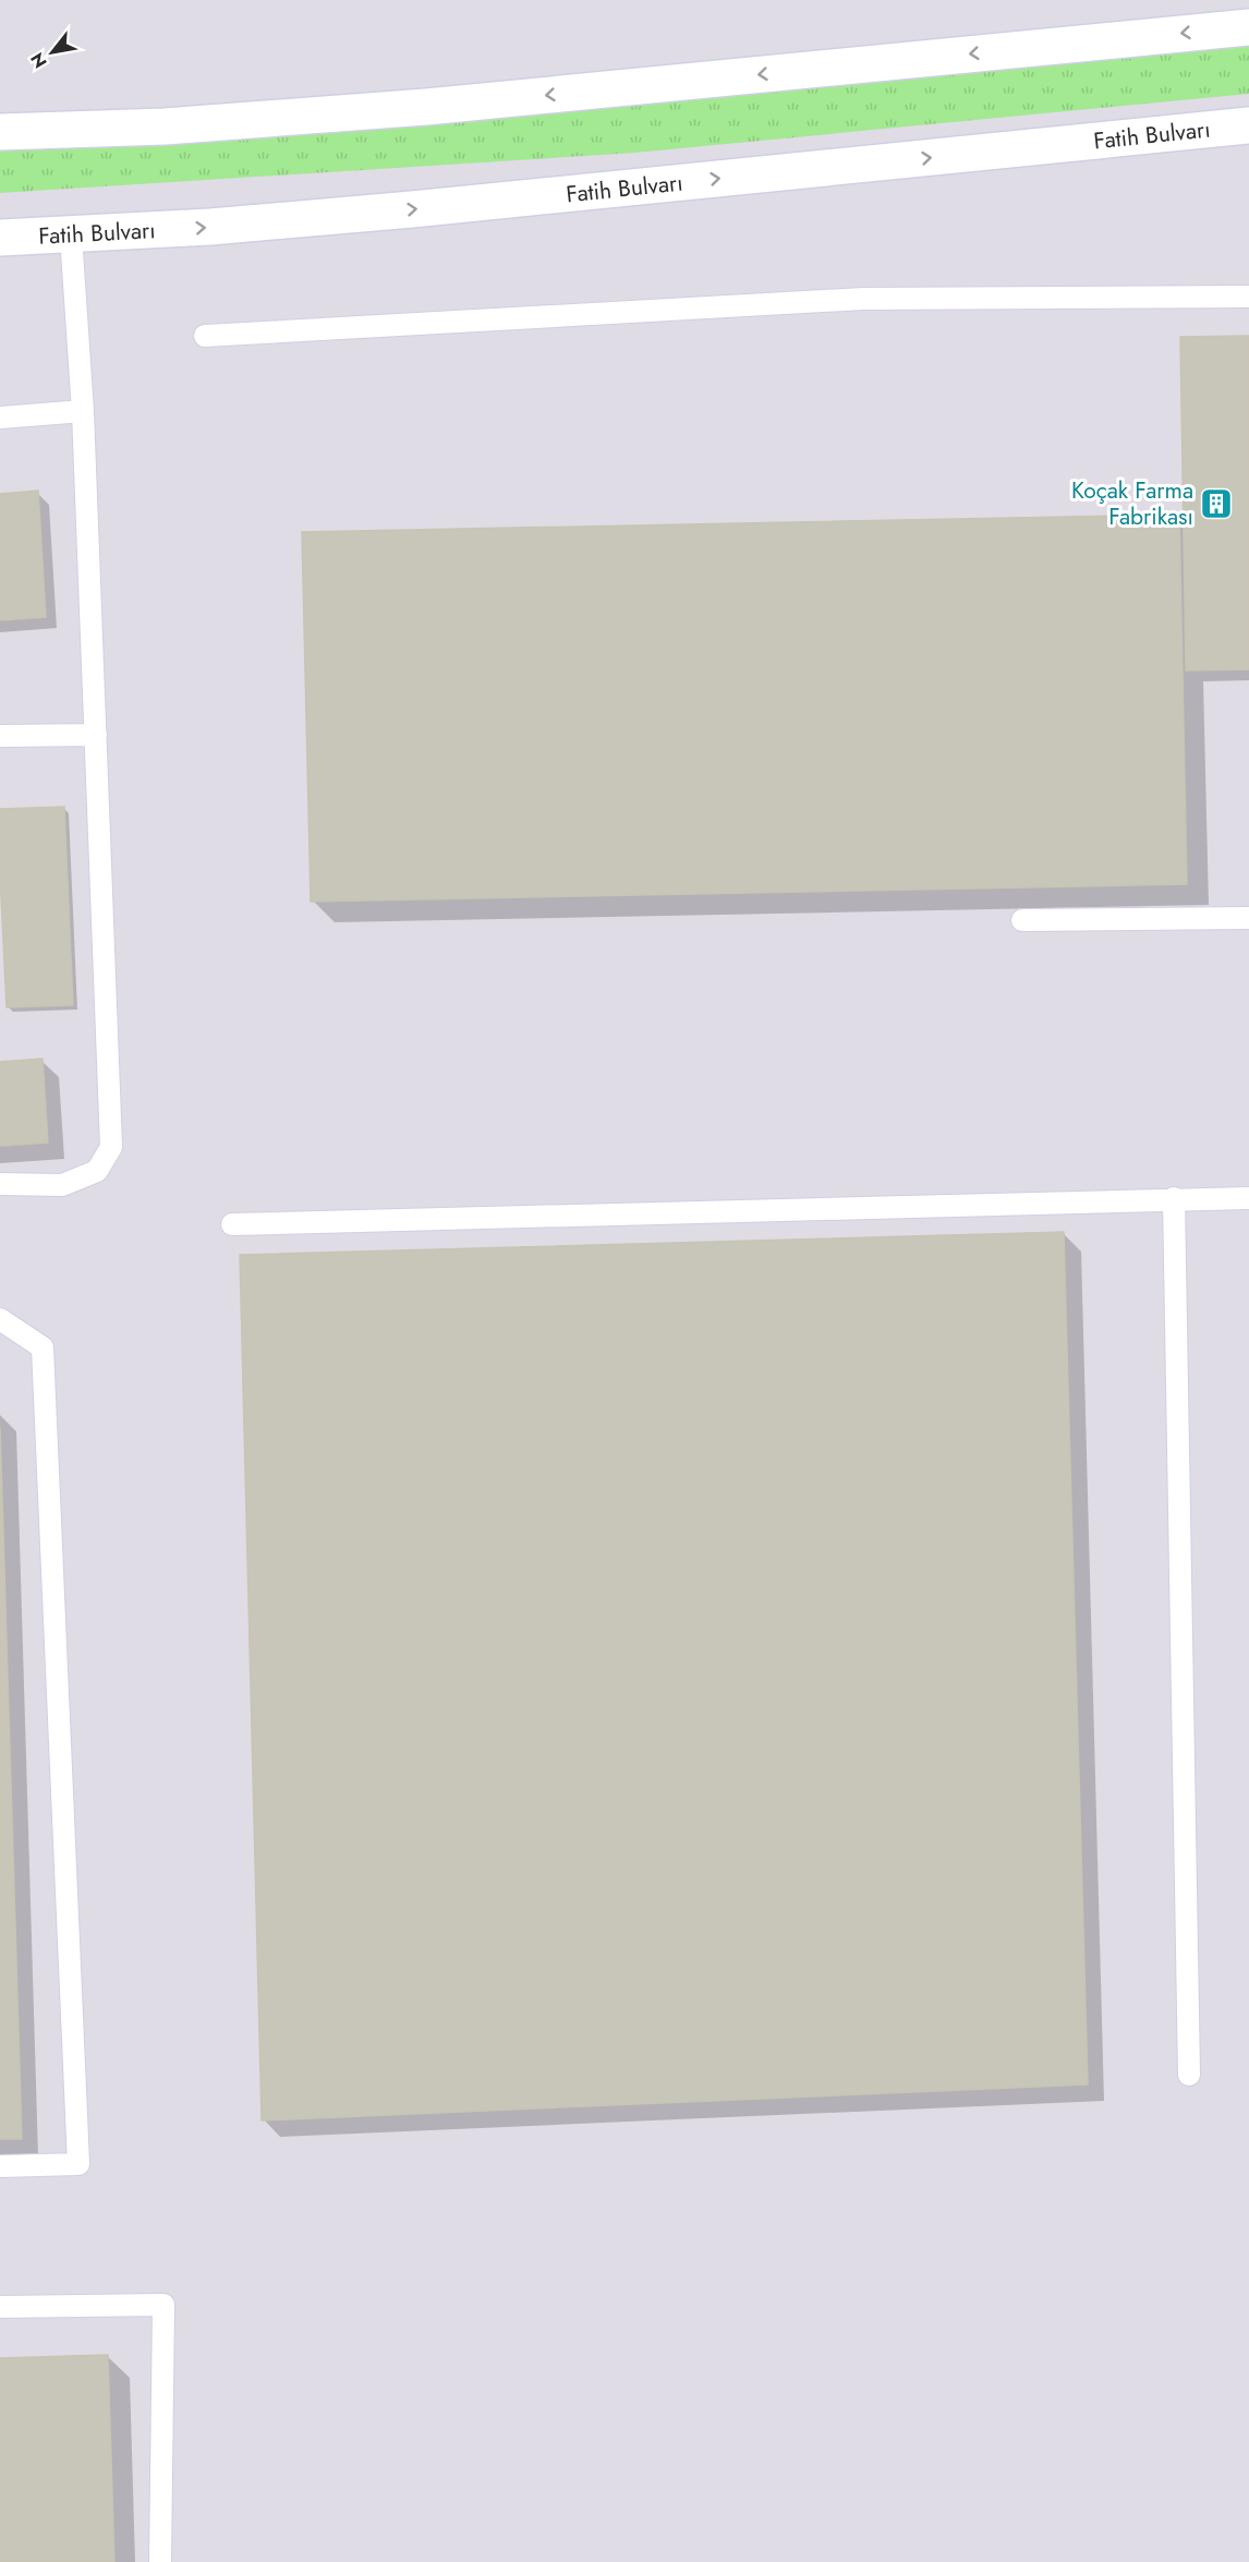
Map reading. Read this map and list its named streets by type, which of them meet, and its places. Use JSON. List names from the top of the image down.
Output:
{
  "streets": {
    "main road": ["Fatih Bulvarı"]
  },
  "places": {
    "building": ["Koçak Farma Fabrikası"]
  },
  "north": "bottom left"
}
